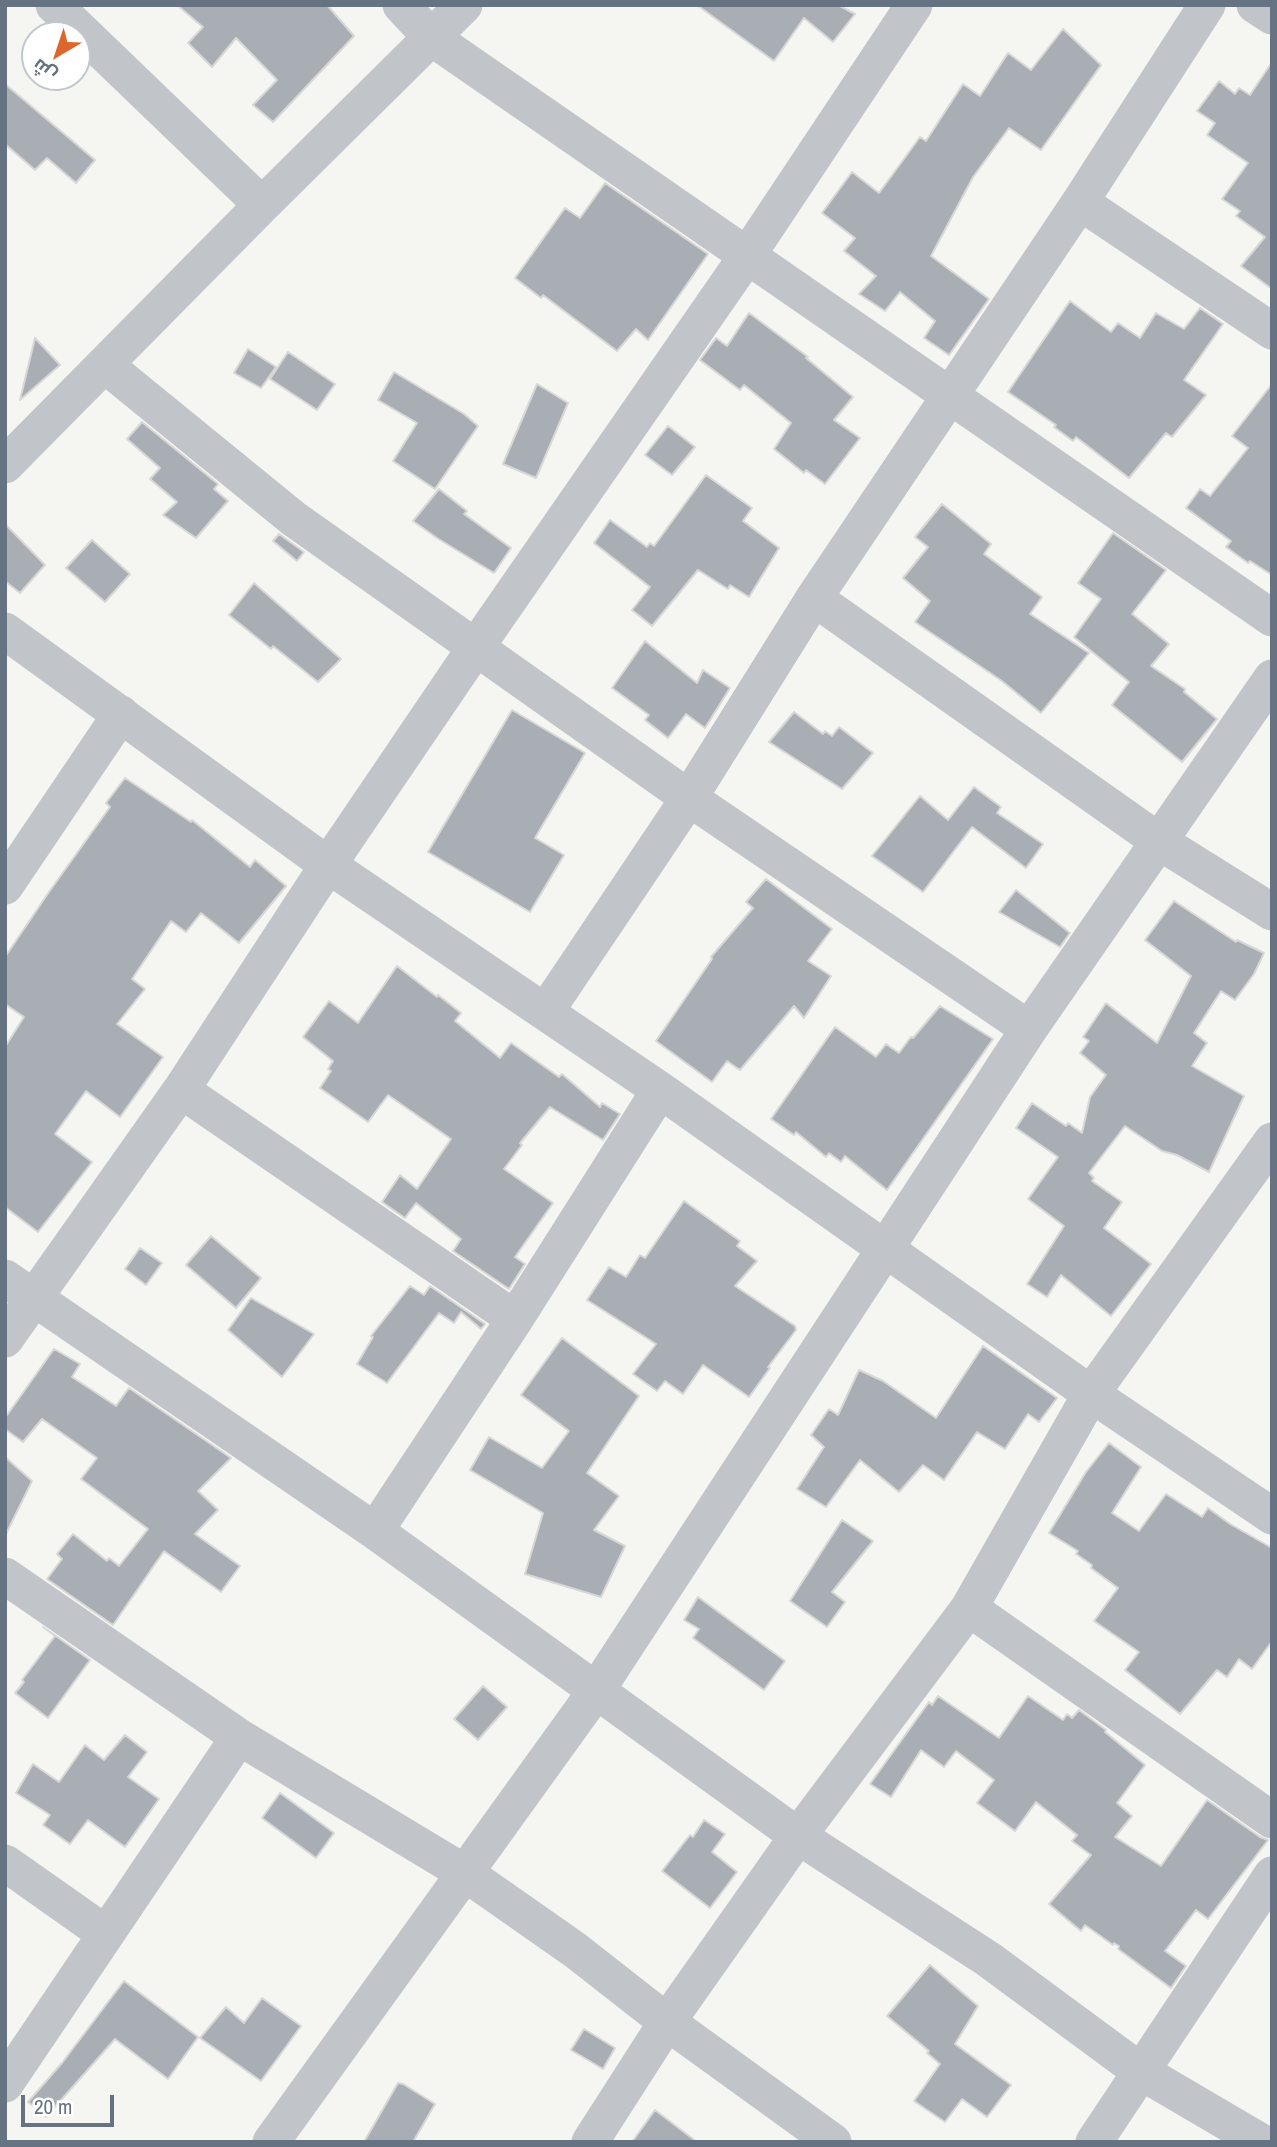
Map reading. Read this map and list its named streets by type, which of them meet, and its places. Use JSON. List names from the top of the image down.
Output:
{
  "scale_bar": "20 m",
  "north": "bottom left"
}
